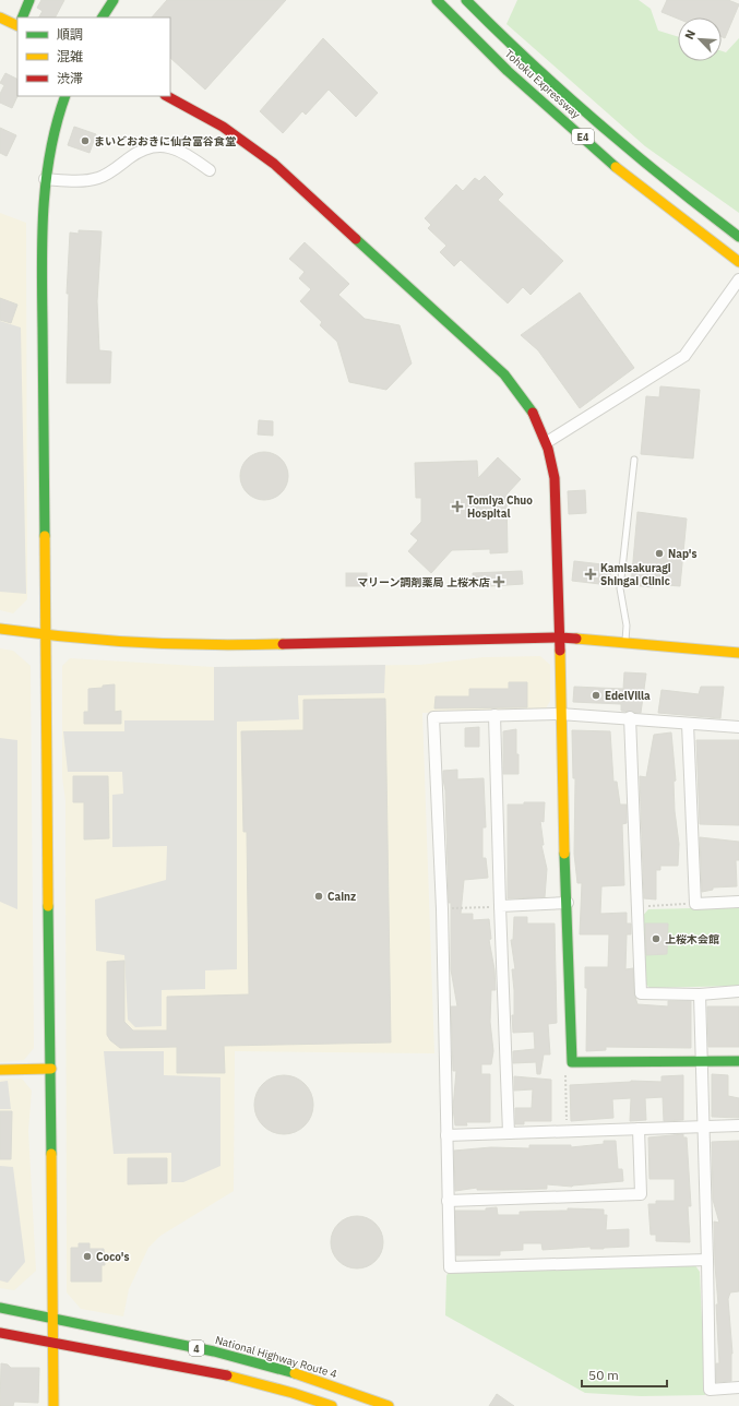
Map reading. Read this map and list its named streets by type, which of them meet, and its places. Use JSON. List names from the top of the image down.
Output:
{
  "streets": {
    "main road": [
      "Tohoku Expressway",
      "E4",
      "4",
      "National Highway Route 4"
    ]
  },
  "places": {
    "other": [
      "まいどおおきに仙台富谷食堂",
      "Nap's",
      "EdelVilla",
      "Cainz",
      "上桜木会館",
      "Coco's"
    ],
    "health": ["Tomiya Chuo Hospital", "Kamisakuragi Shingai Clinic", "マリーン調剤薬局 上桜木店"]
  },
  "legend": ["順調", "混雑", "渋滞"],
  "scale_bar": "50 m",
  "north": "top left"
}
